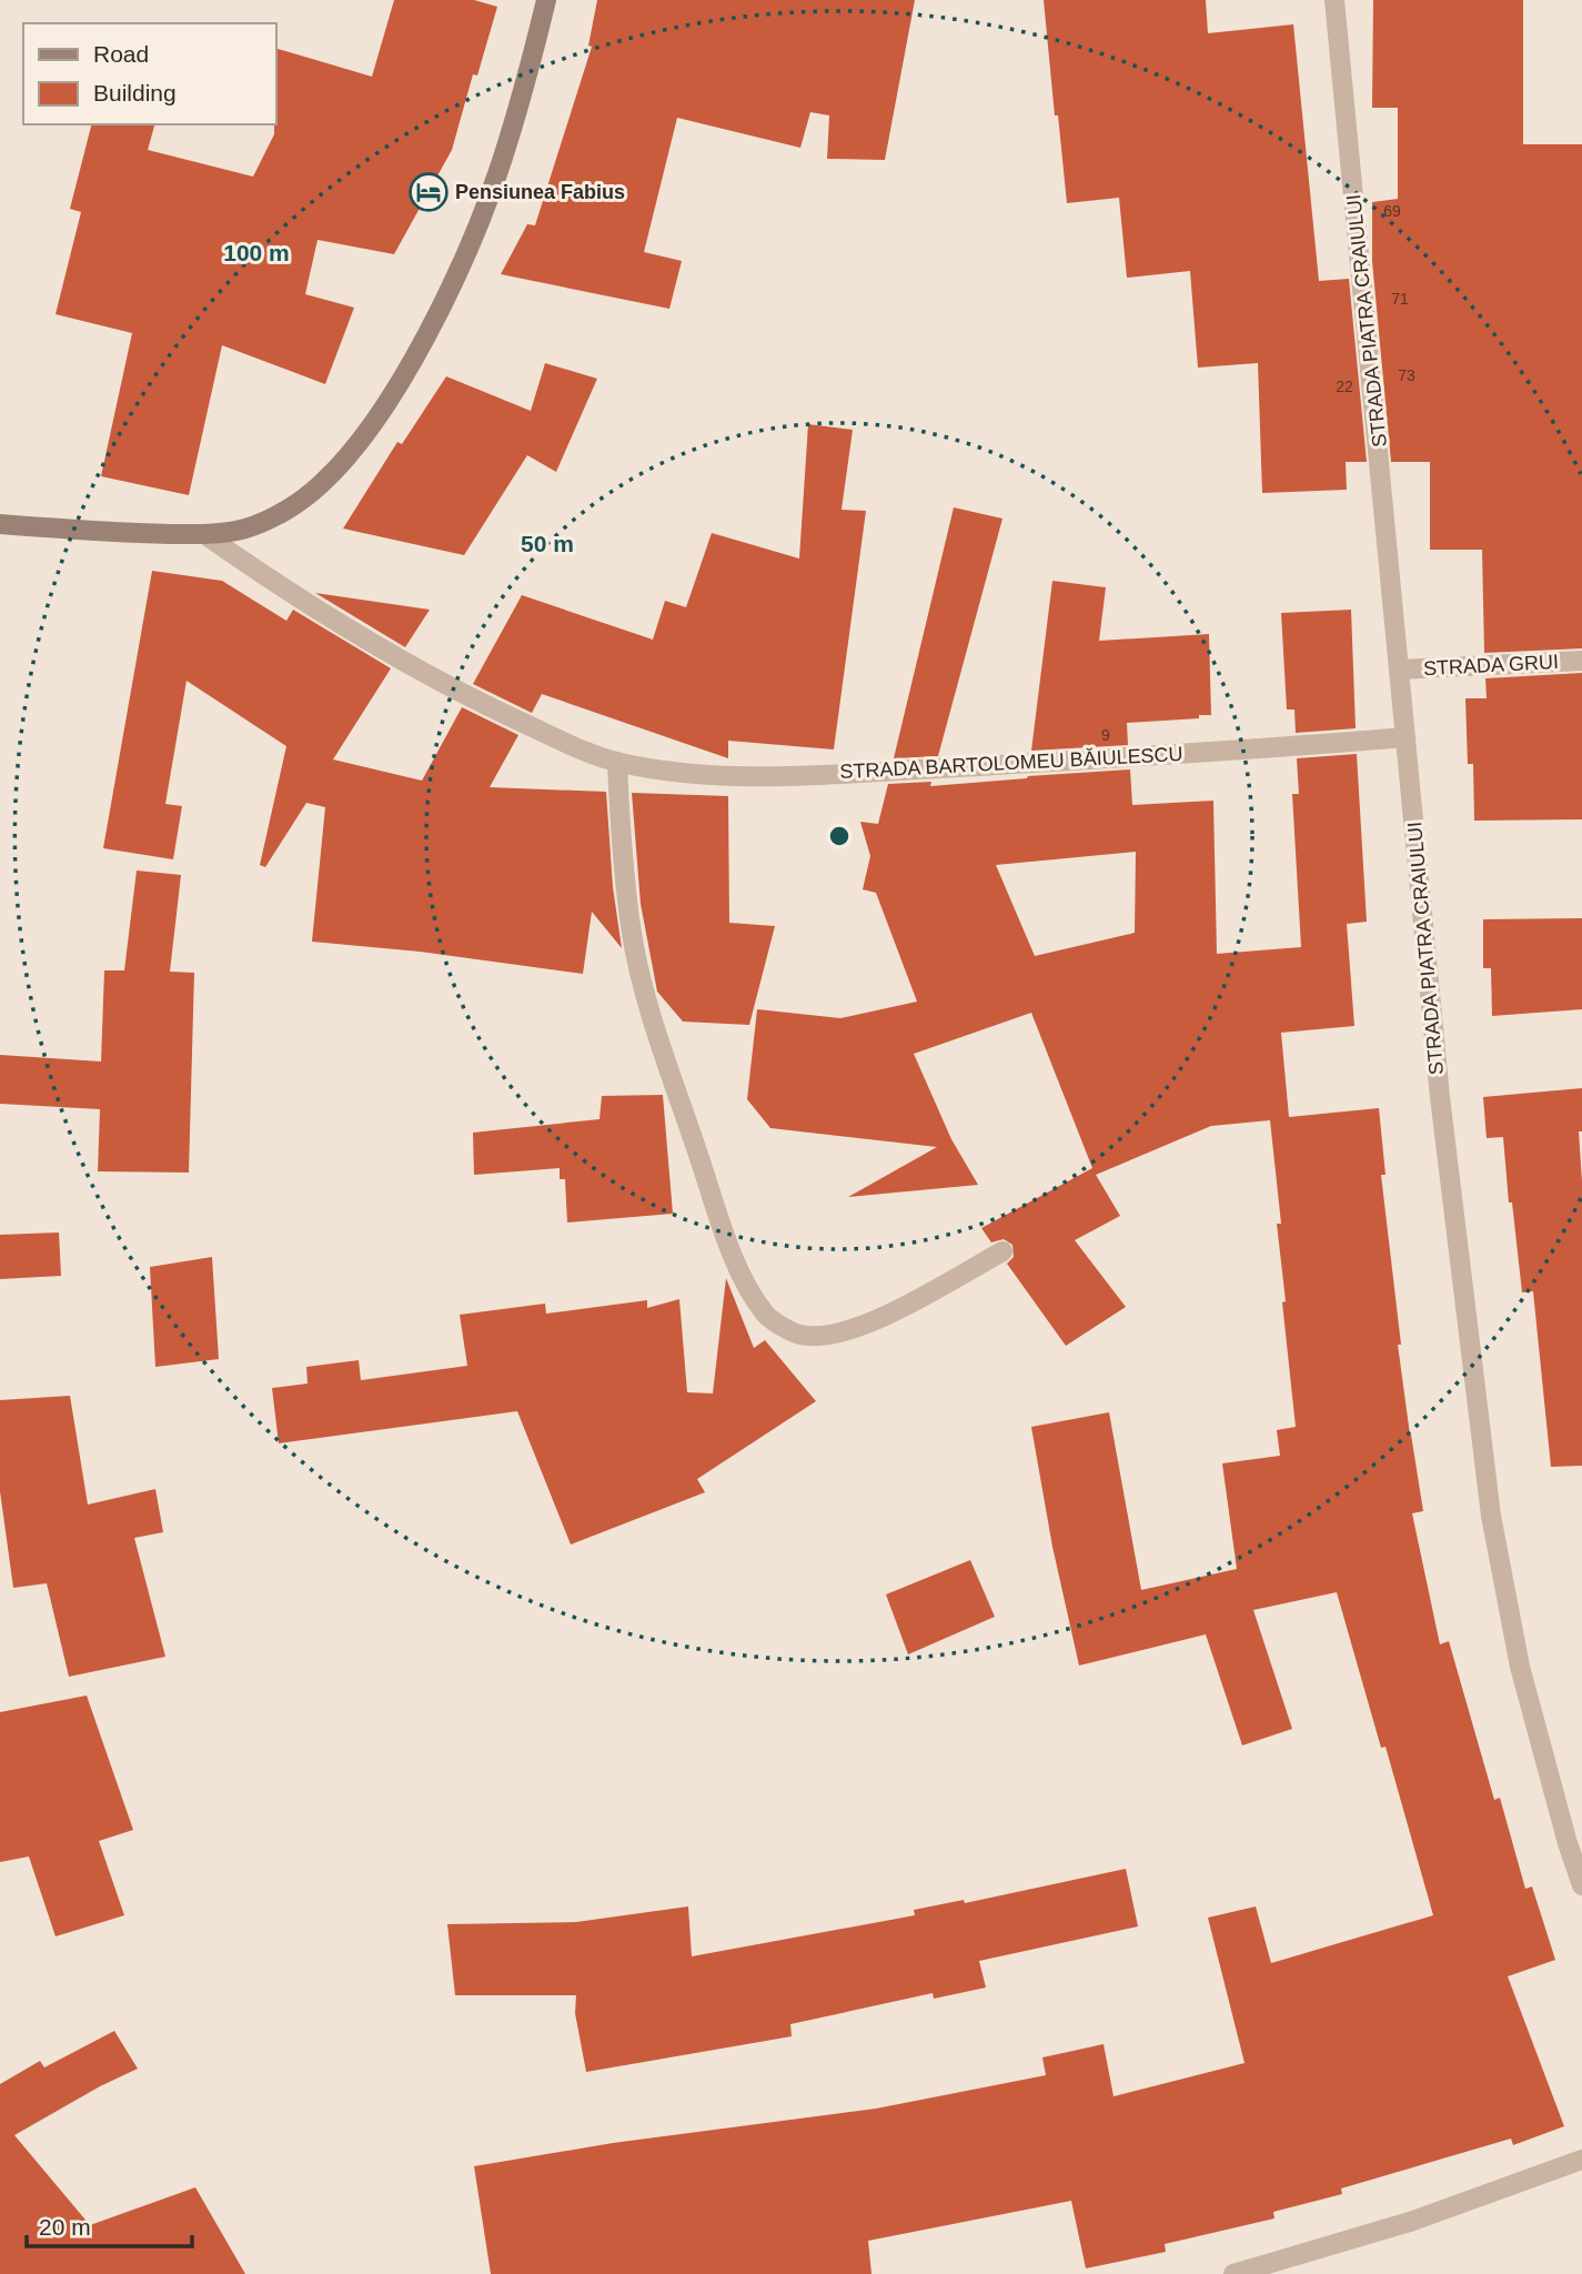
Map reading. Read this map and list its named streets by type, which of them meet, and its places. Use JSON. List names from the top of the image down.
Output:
{
  "streets": {
    "street": ["STRADA PIATRA CRAIULUI", "STRADA GRUI", "STRADA BARTOLOMEU BĂIULESCU"]
  },
  "crossings": [
    ["STRADA PIATRA CRAIULUI", "STRADA GRUI"],
    ["STRADA PIATRA CRAIULUI", "STRADA BARTOLOMEU BĂIULESCU"]
  ],
  "places": {
    "hotel": ["Pensiunea Fabius"]
  },
  "house_numbers": [
    "69",
    "71",
    "73",
    "22",
    "9"
  ],
  "legend": ["Road", "Building"],
  "scale_bar": "20 m",
  "rings": ["100 m", "50 m"]
}
